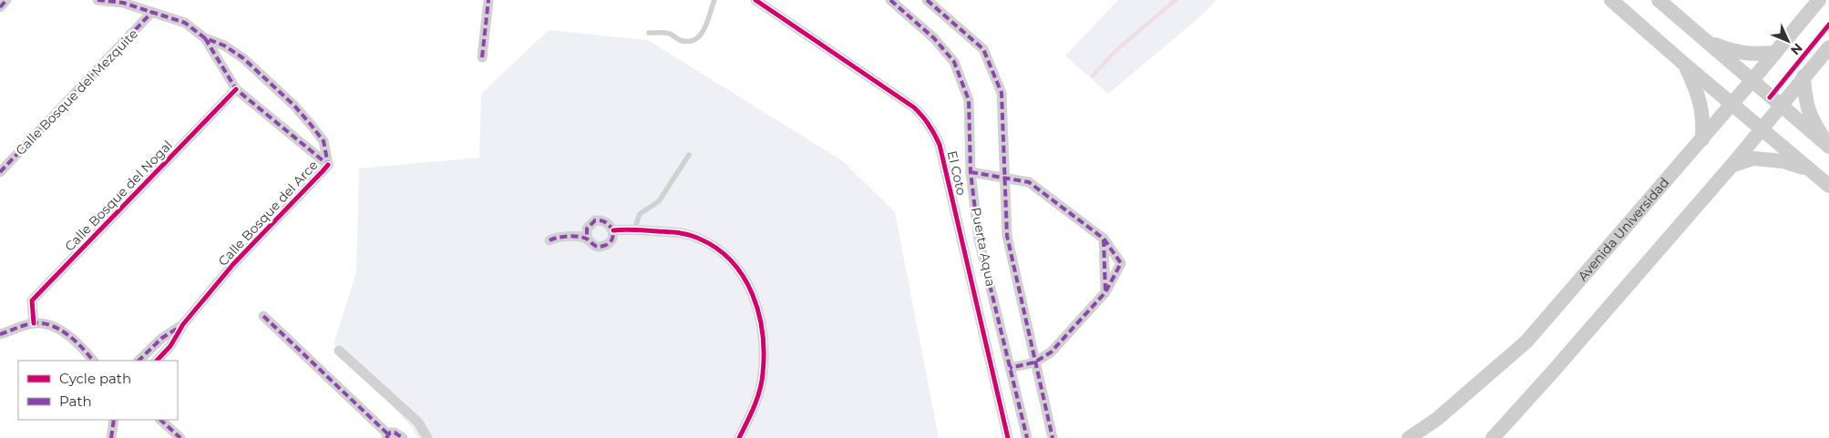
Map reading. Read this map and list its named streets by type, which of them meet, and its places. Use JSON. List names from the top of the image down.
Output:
{
  "streets": {
    "main road": ["Avenida Universidad"],
    "street": [
      "Calle Bosque del Mezquite",
      "El Coto",
      "Calle Bosque del Nogal",
      "Calle Bosque del Arce",
      "Puerta Aqua"
    ]
  },
  "legend": ["Cycle path", "Path"],
  "north": "bottom right"
}
